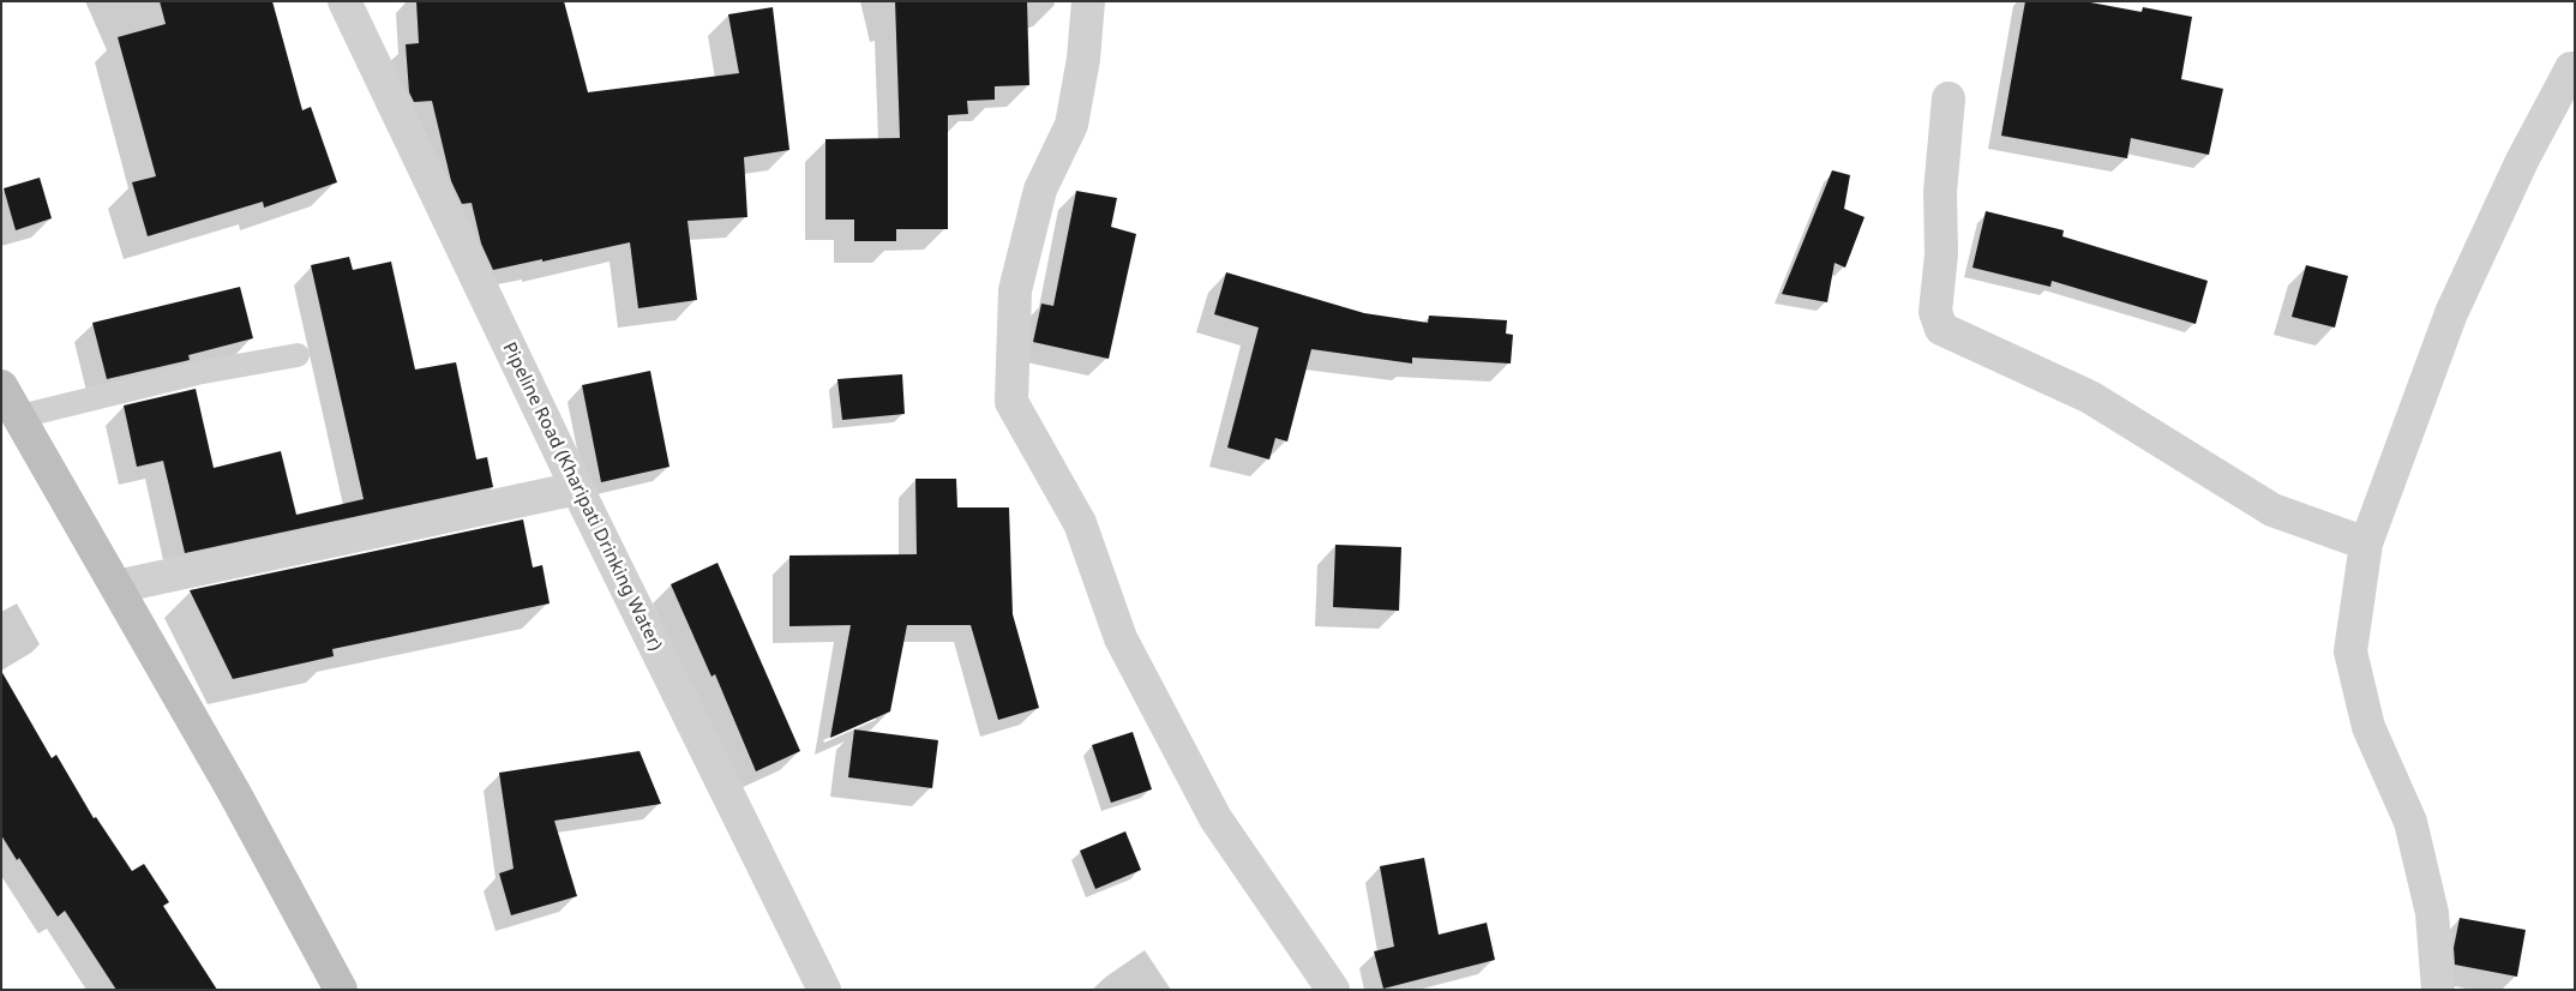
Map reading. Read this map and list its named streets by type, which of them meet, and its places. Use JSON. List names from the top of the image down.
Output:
{
  "streets": {
    "street": ["Pipeline Road (Kharipati Drinking Water)"]
  }
}
